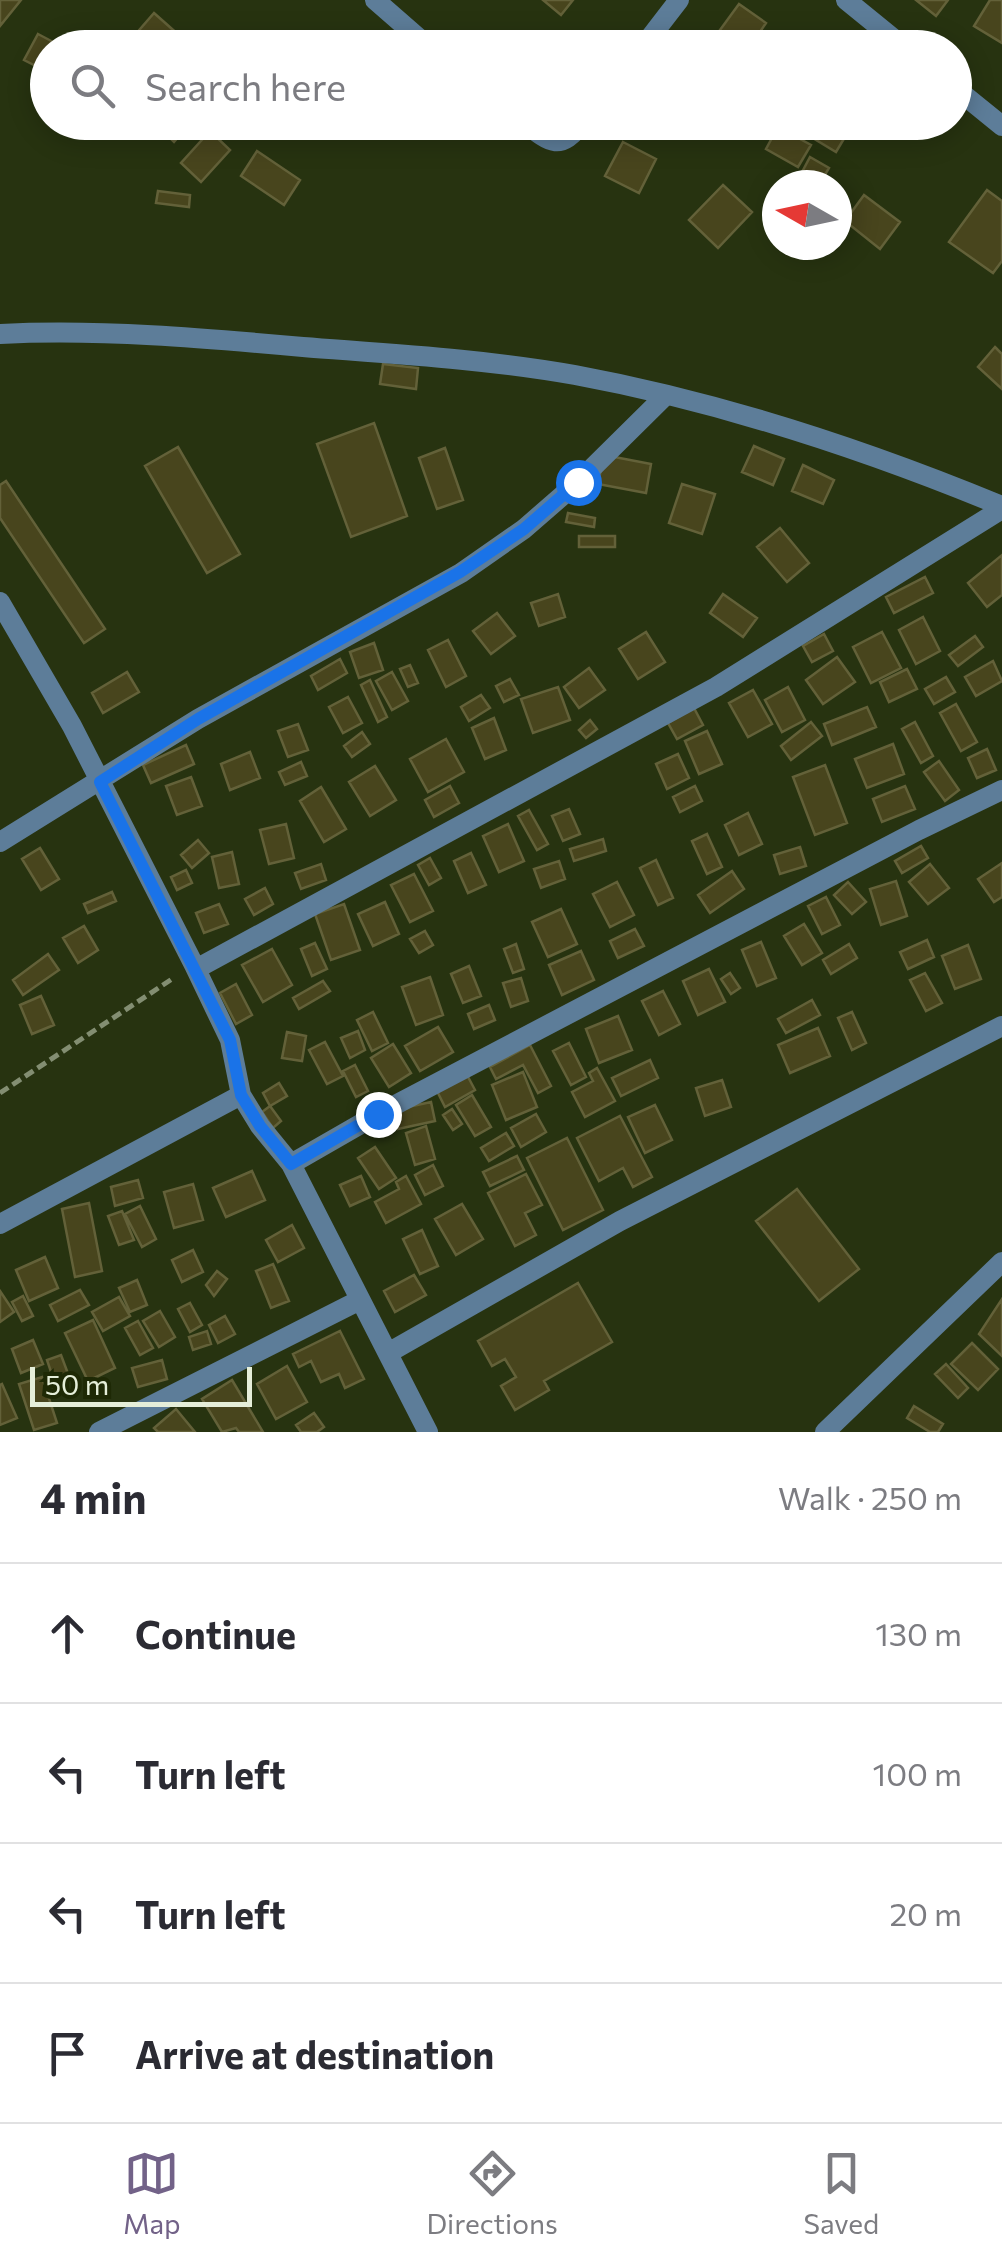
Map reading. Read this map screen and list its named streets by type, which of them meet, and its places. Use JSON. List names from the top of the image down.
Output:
{
  "scale_bar": "50 m",
  "north": "left",
  "page": {
    "search": "Search here",
    "scale": "50 m",
    "heading": ["4 min", "Walk · 250 m"],
    "list": [
      ["Continue", "130 m"],
      ["Turn left", "100 m"],
      ["Turn left", "20 m"],
      "Arrive at destination"
    ],
    "nav": ["Map", "Directions", "Saved"]
  }
}
